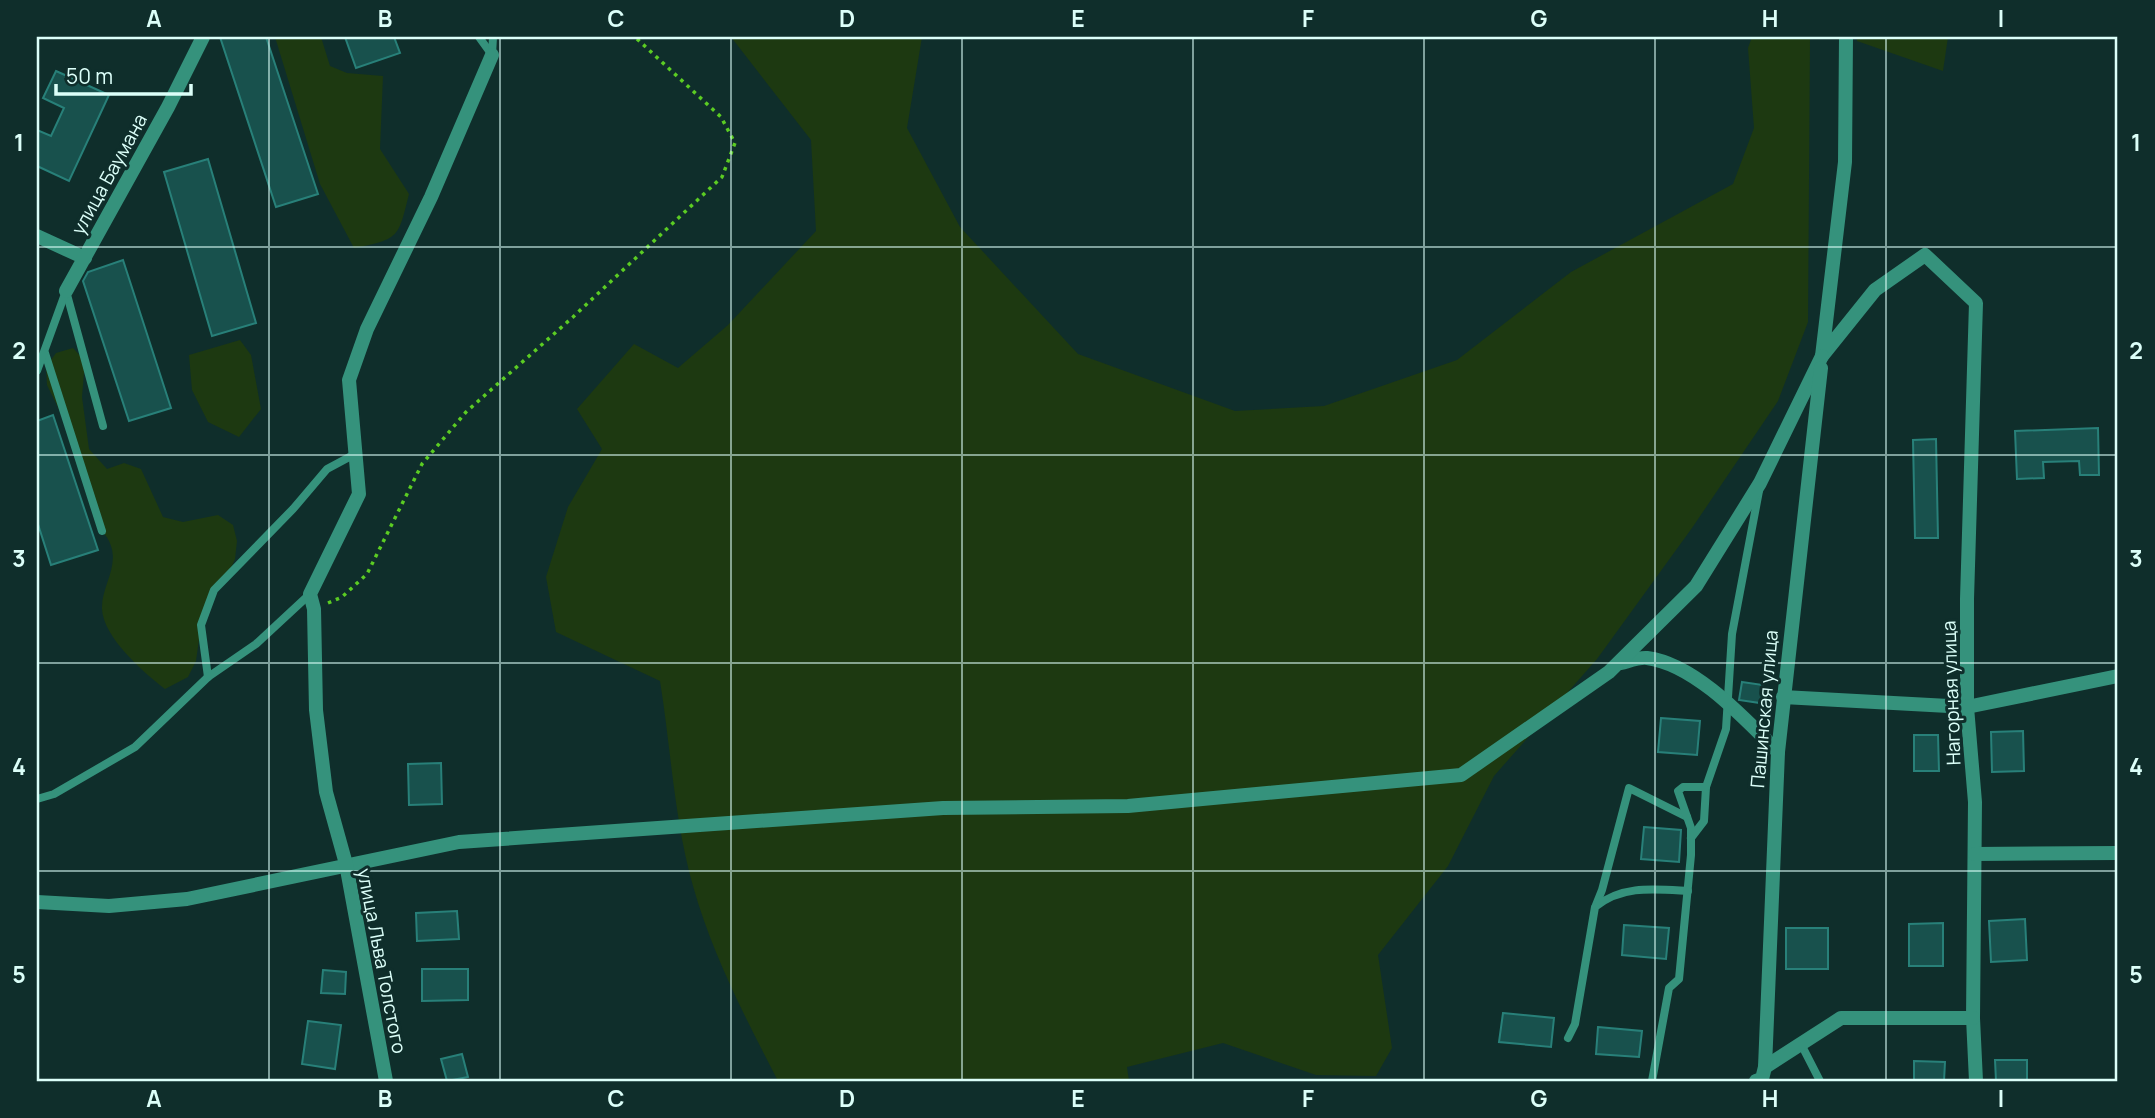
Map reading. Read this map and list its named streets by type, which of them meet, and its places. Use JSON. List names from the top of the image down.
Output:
{
  "streets": {
    "street": [
      "улица Баумана",
      "Нагорная улица",
      "Пашинская улица",
      "улица Льва Толстого"
    ]
  },
  "crossings": [
    ["Нагорная улица", "Пашинская улица"]
  ],
  "scale_bar": "50 m",
  "grid": {
    "columns": [
      "A",
      "B",
      "C",
      "D",
      "E",
      "F",
      "G",
      "H",
      "I"
    ],
    "rows": [
      "1",
      "2",
      "3",
      "4",
      "5"
    ]
  }
}
